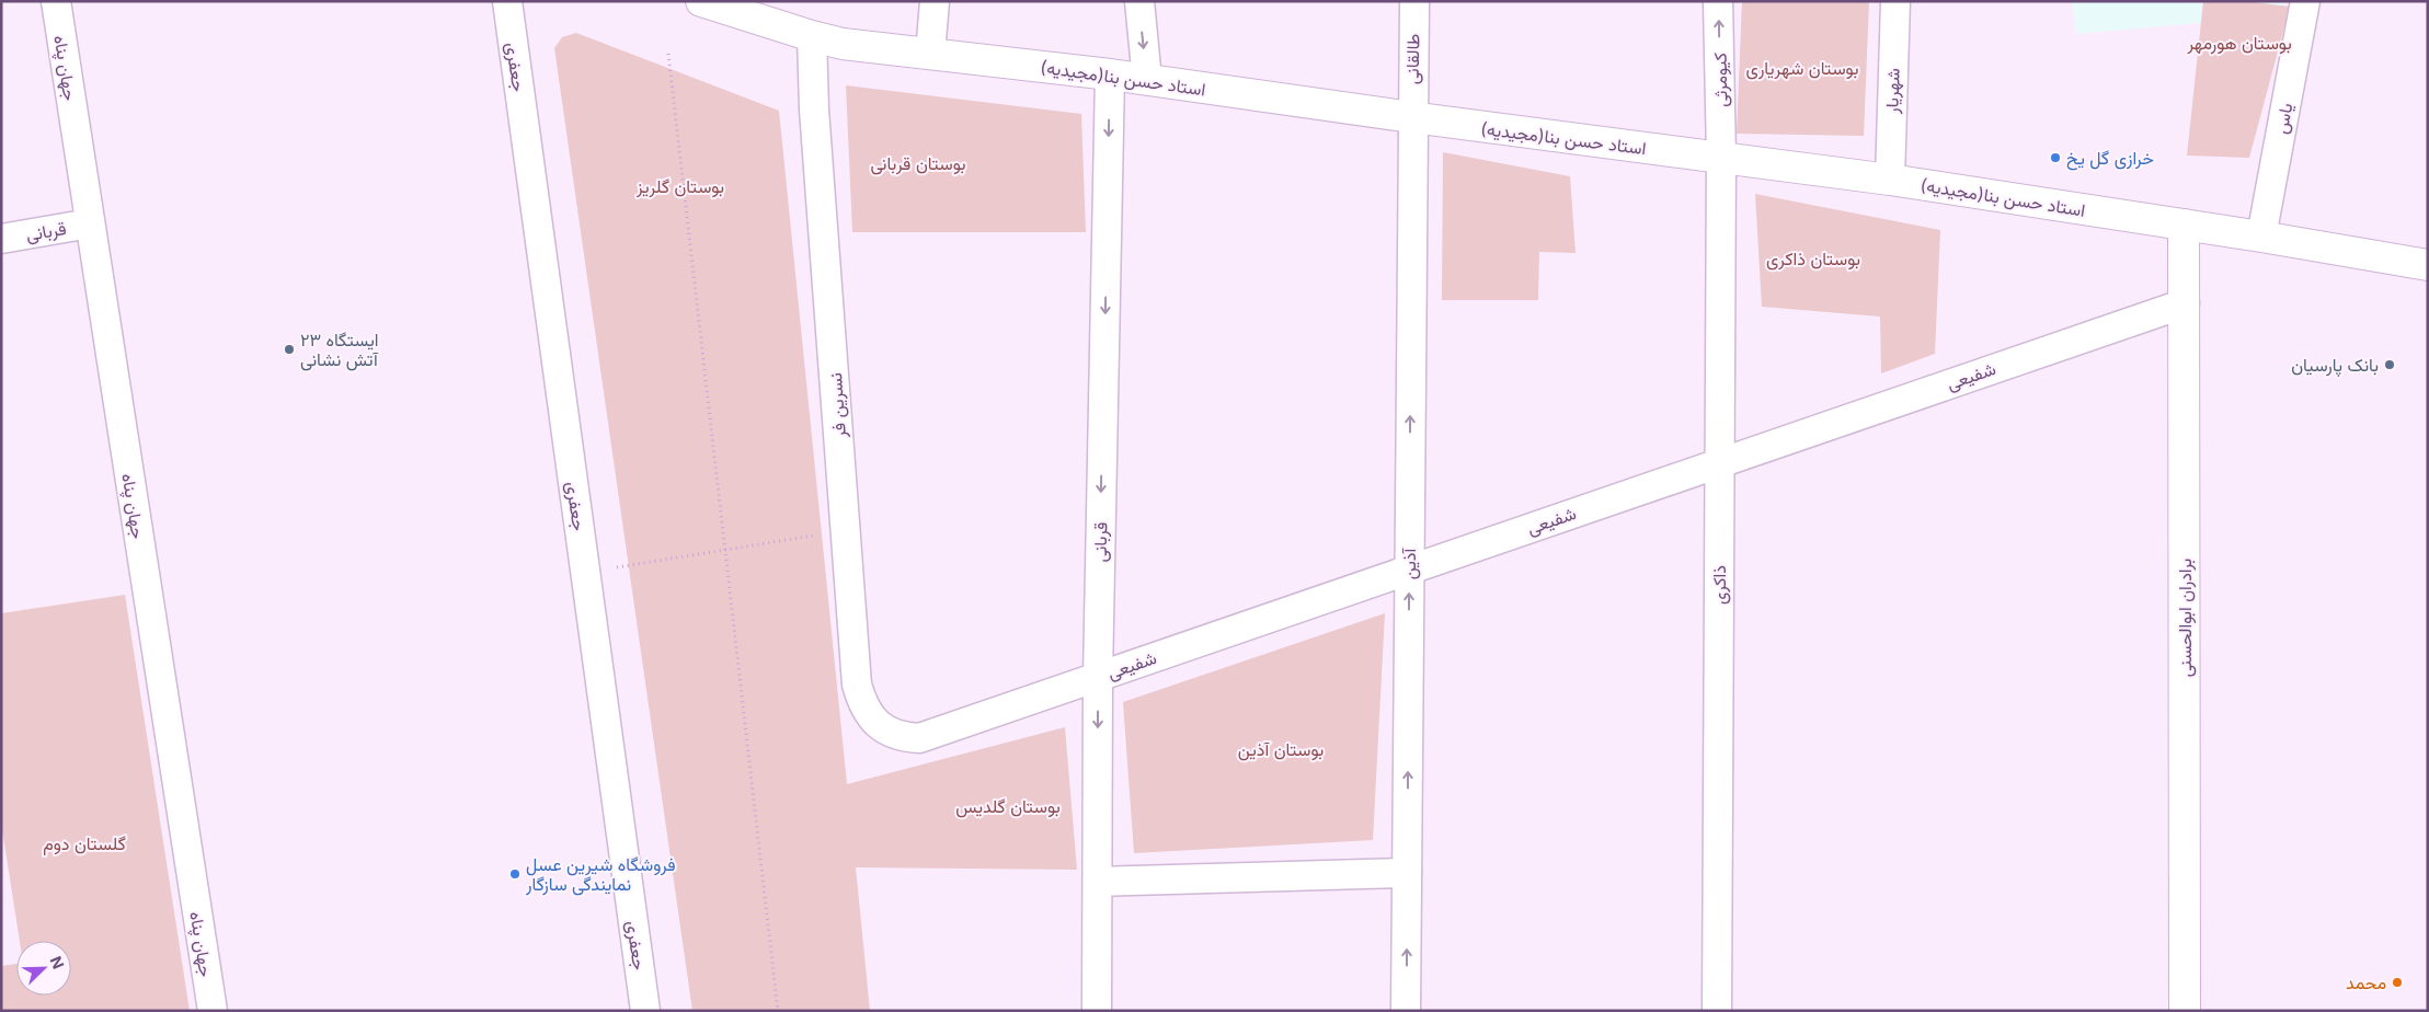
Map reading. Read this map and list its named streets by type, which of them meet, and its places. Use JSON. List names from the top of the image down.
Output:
{
  "streets": {
    "main road": ["استاد حسن بنا(مجیدیه)", "برادران ابوالحسنی"],
    "street": [
      "طالقانی",
      "جعفری",
      "جهان پناه",
      "کیومرثی",
      "شهریار",
      "یاس",
      "قربانی",
      "شفیعی",
      "نسرین فر",
      "آذین",
      "ذاکری"
    ]
  },
  "crossings": [
    ["طالقانی", "استاد حسن بنا(مجیدیه)"],
    ["طالقانی", "آذین"],
    ["جهان پناه", "قربانی"],
    ["استاد حسن بنا(مجیدیه)", "کیومرثی"],
    ["استاد حسن بنا(مجیدیه)", "شهریار"],
    ["استاد حسن بنا(مجیدیه)", "یاس"],
    ["استاد حسن بنا(مجیدیه)", "قربانی"],
    ["استاد حسن بنا(مجیدیه)", "نسرین فر"],
    ["استاد حسن بنا(مجیدیه)", "آذین"],
    ["استاد حسن بنا(مجیدیه)", "ذاکری"],
    ["استاد حسن بنا(مجیدیه)", "برادران ابوالحسنی"],
    ["کیومرثی", "ذاکری"],
    ["قربانی", "شفیعی"],
    ["شفیعی", "نسرین فر"],
    ["شفیعی", "آذین"],
    ["شفیعی", "ذاکری"],
    ["شفیعی", "برادران ابوالحسنی"]
  ],
  "one_way": ["کیومرثی", "قربانی", "آذین"],
  "parks": [
    "بوستان هورمهر",
    "بوستان شهریاری",
    "بوستان قربانی",
    "بوستان گلریز",
    "بوستان ذاکری",
    "بوستان آذین",
    "بوستان گلدیس",
    "گلستان دوم"
  ],
  "places": [
    "خرازی گل یخ",
    "ایستگاه ۲۳ آتش نشانی",
    "بانک پارسیان",
    "فروشگاه شیرین عسل نمایندگی سازگار",
    "محمد"
  ],
  "north": "top right"
}
